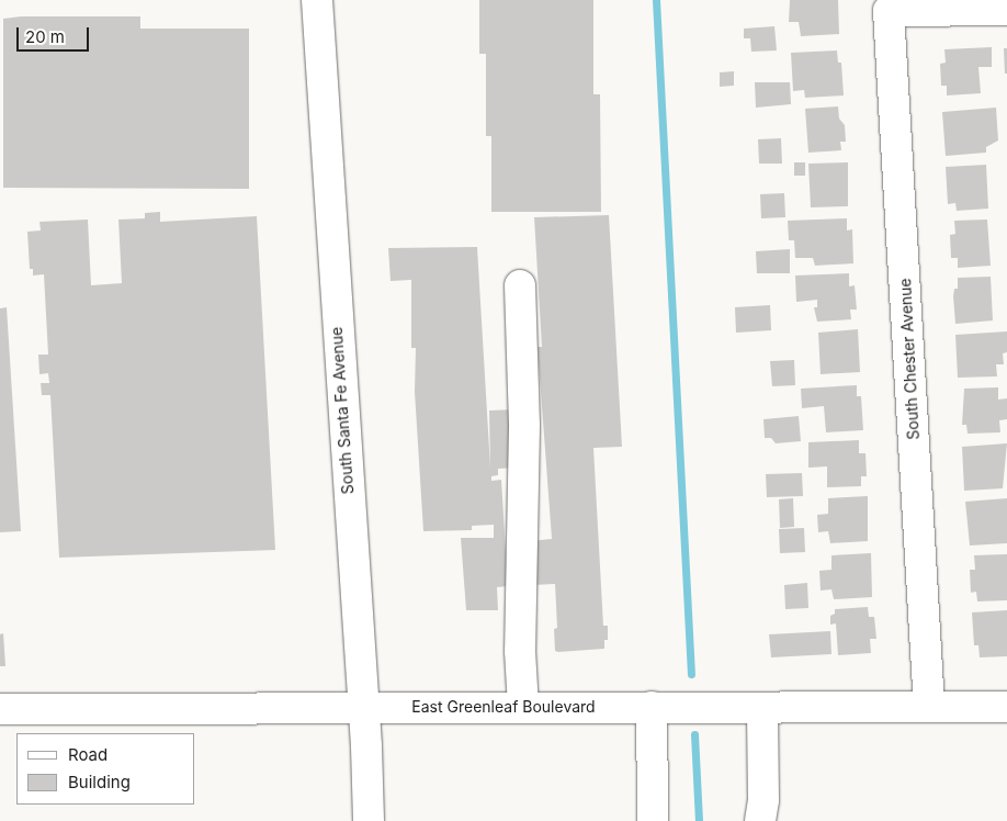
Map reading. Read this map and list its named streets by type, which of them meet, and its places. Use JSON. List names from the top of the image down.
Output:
{
  "streets": {
    "street": ["South Chester Avenue", "South Santa Fe Avenue", "East Greenleaf Boulevard"]
  },
  "crossings": [
    ["South Chester Avenue", "East Greenleaf Boulevard"],
    ["South Santa Fe Avenue", "East Greenleaf Boulevard"]
  ],
  "legend": ["Road", "Building"],
  "scale_bar": "20 m"
}
